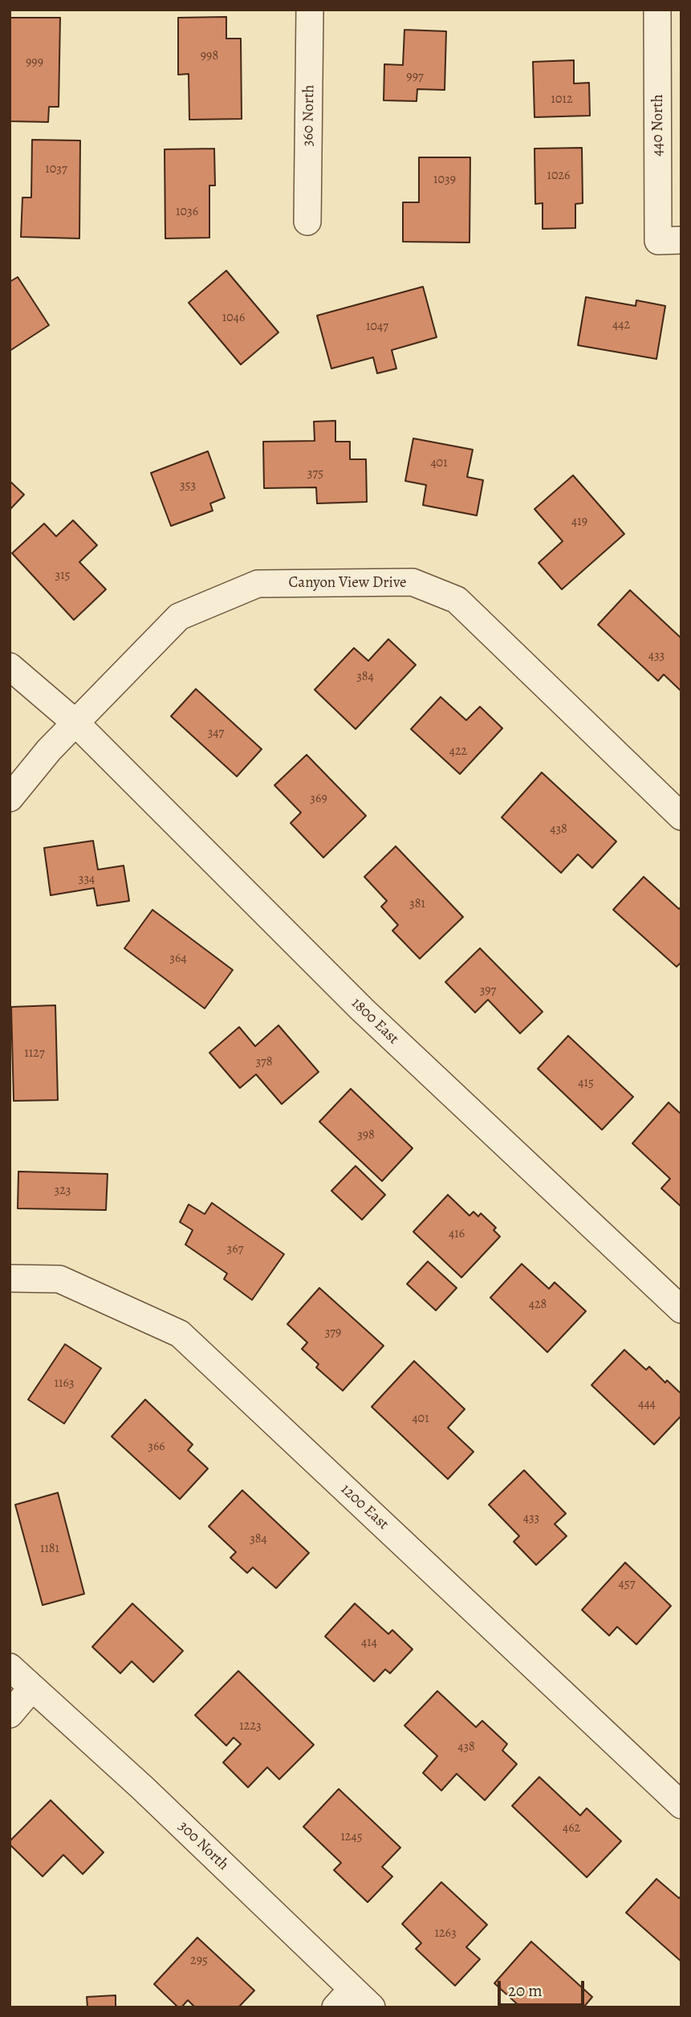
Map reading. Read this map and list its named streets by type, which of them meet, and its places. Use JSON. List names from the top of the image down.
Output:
{
  "streets": {
    "street": [
      "360 North",
      "440 North",
      "Canyon View Drive",
      "1800 East",
      "1200 East",
      "300 North"
    ]
  },
  "crossings": [
    ["Canyon View Drive", "1800 East"]
  ],
  "house_numbers": [
    "998",
    "999",
    "997",
    "1012",
    "1037",
    "1026",
    "1039",
    "1036",
    "1046",
    "442",
    "1047",
    "401",
    "375",
    "353",
    "419",
    "315",
    "433",
    "384",
    "347",
    "422",
    "369",
    "438",
    "334",
    "381",
    "364",
    "397",
    "1127",
    "378",
    "415",
    "398",
    "323",
    "416",
    "367",
    "428",
    "379",
    "1163",
    "444",
    "401",
    "366",
    "433",
    "384",
    "1181",
    "457",
    "414",
    "1223",
    "438",
    "462",
    "1245",
    "1263",
    "295"
  ],
  "scale_bar": "20 m"
}
